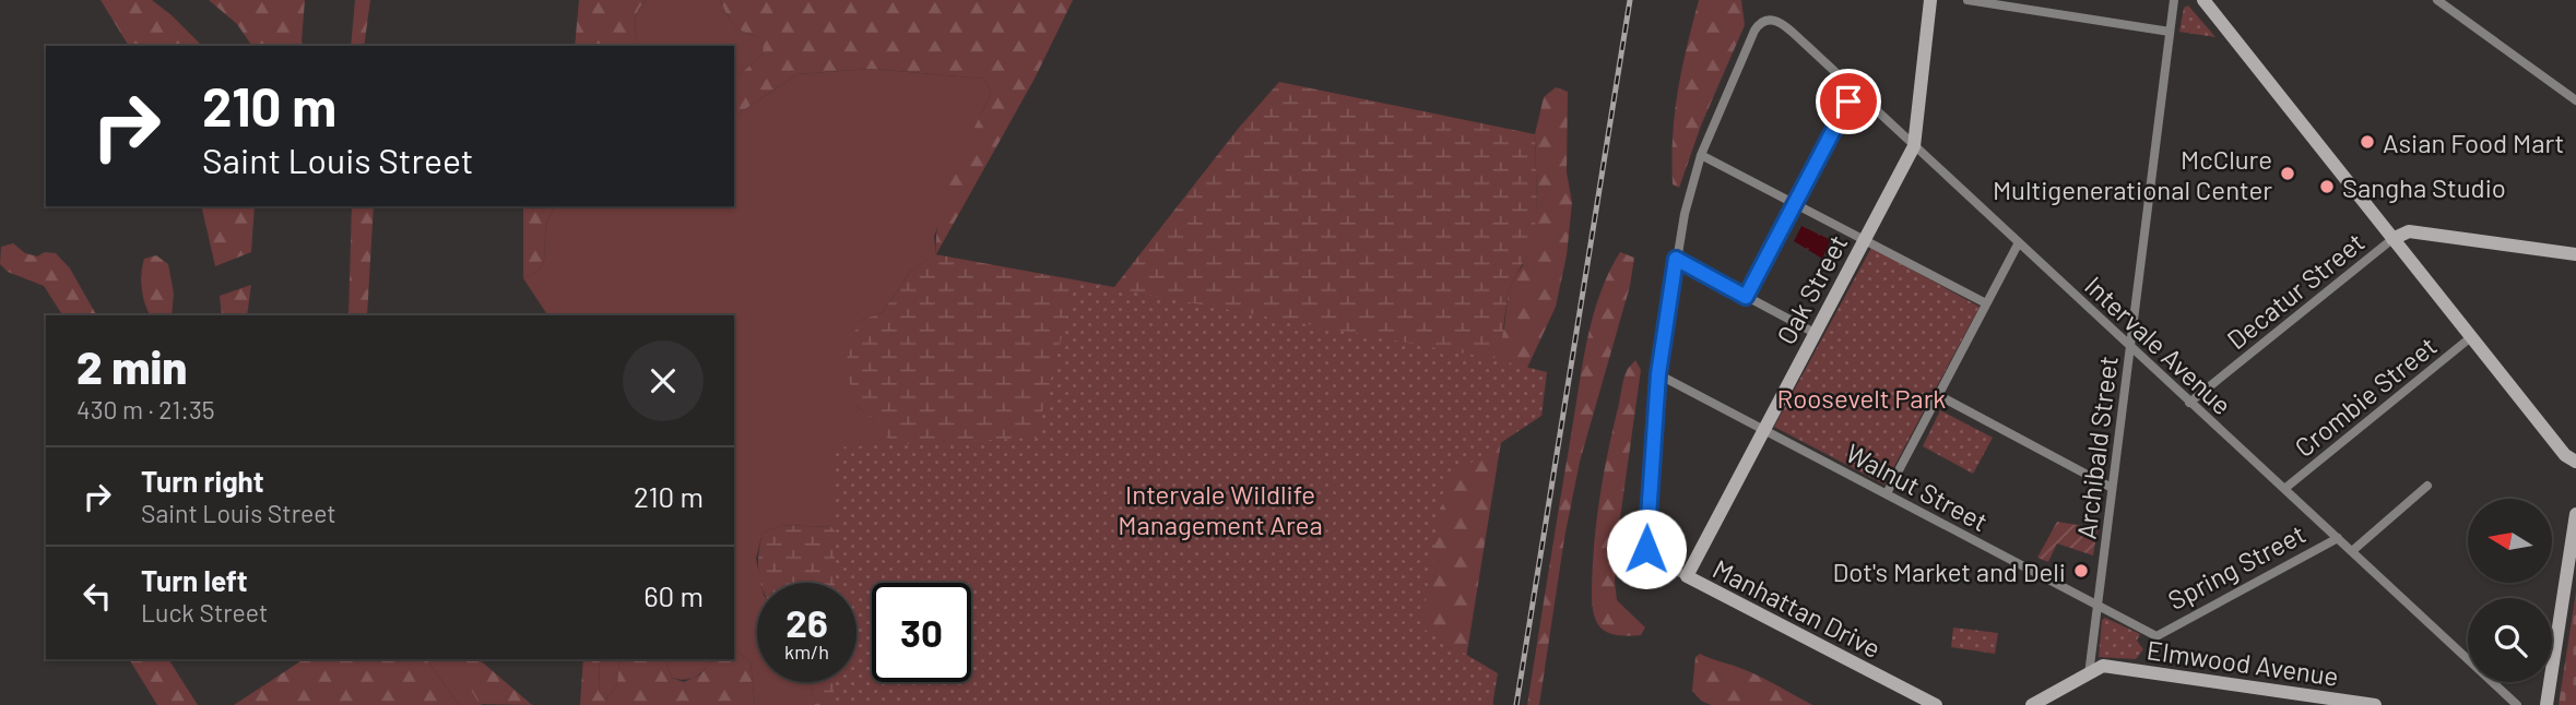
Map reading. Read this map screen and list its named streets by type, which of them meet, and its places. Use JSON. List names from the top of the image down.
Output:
{
  "streets": {
    "street": [
      "Oak Street",
      "Decatur Street",
      "Intervale Avenue",
      "Crombie Street",
      "Archibald Street",
      "Walnut Street",
      "Spring Street",
      "Manhattan Drive",
      "Elmwood Avenue"
    ]
  },
  "crossings": [
    ["Oak Street", "Intervale Avenue"],
    ["Oak Street", "Walnut Street"],
    ["Oak Street", "Manhattan Drive"],
    ["Decatur Street", "Intervale Avenue"],
    ["Intervale Avenue", "Crombie Street"],
    ["Intervale Avenue", "Archibald Street"],
    ["Intervale Avenue", "Spring Street"],
    ["Intervale Avenue", "Manhattan Drive"],
    ["Archibald Street", "Walnut Street"],
    ["Archibald Street", "Elmwood Avenue"],
    ["Walnut Street", "Spring Street"],
    ["Walnut Street", "Manhattan Drive"]
  ],
  "parks": ["Roosevelt Park", "Intervale Wildlife Management Area"],
  "places": [
    "Asian Food Mart",
    "McClure Multigenerational Center",
    "Sangha Studio",
    "Dot's Market and Deli"
  ],
  "north": "left",
  "page": {
    "turn": ["210 m", "Saint Louis Street"],
    "heading": ["2 min", "430 m · 21:35"],
    "list": [
      {
        "name": "Turn right",
        "note": "Saint Louis Street",
        "value": "210 m"
      },
      {
        "name": "Turn left",
        "note": "Luck Street",
        "value": "60 m"
      }
    ],
    "speed": "26 km/h",
    "limit": "30"
  }
}
